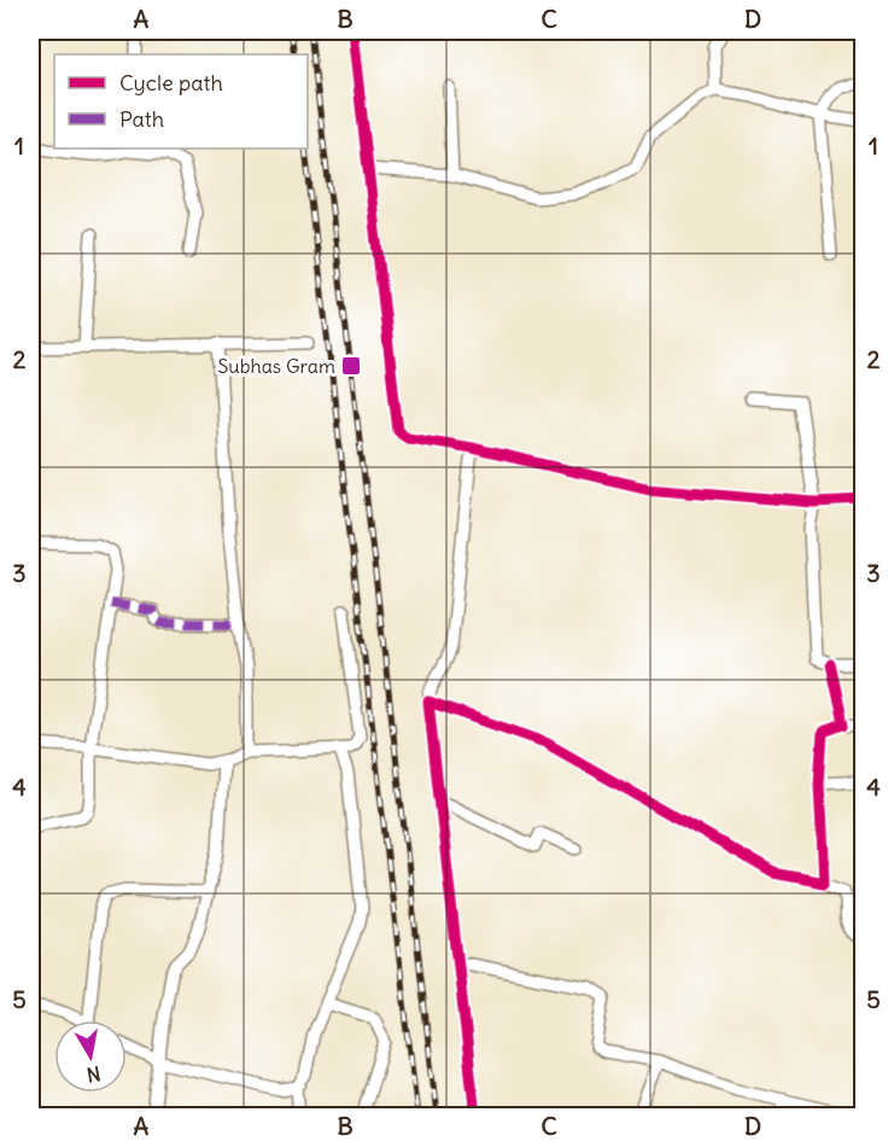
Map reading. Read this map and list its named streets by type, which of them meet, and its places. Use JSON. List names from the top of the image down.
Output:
{
  "places": {
    "transit": ["Subhas Gram"]
  },
  "legend": ["Cycle path", "Path"],
  "north": "bottom",
  "grid": {
    "columns": [
      "A",
      "B",
      "C",
      "D"
    ],
    "rows": [
      "1",
      "2",
      "3",
      "4",
      "5"
    ]
  }
}
